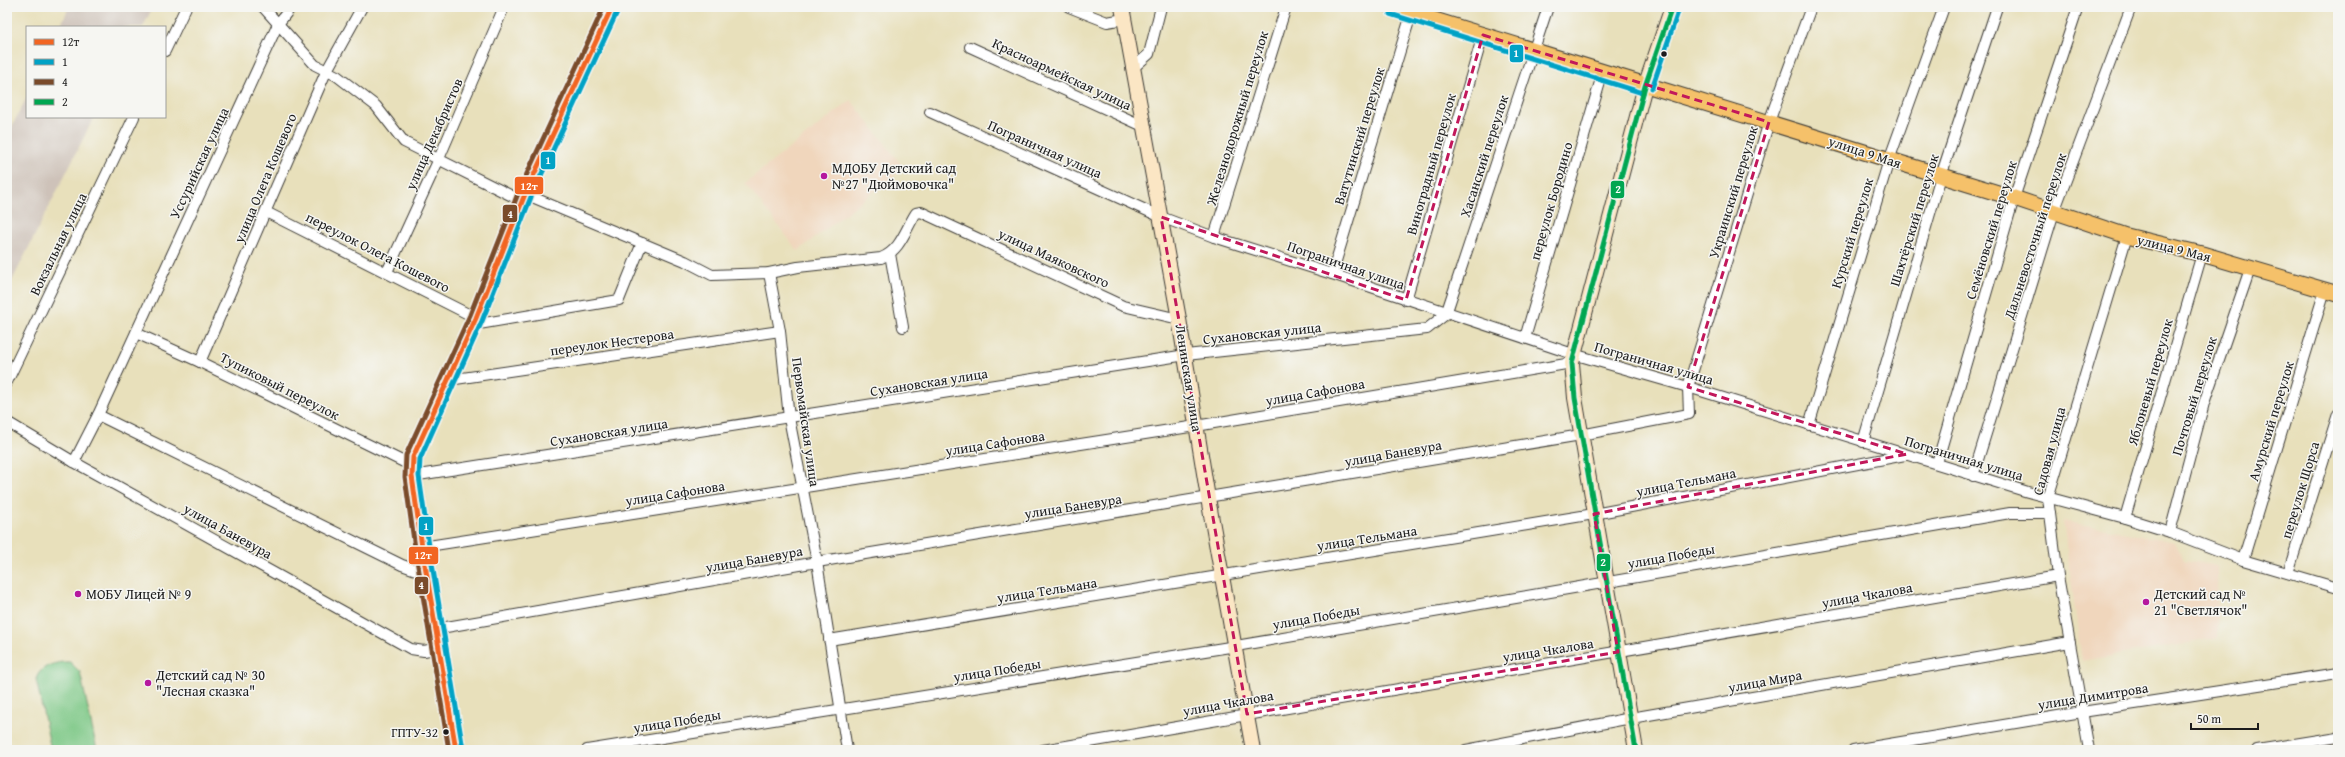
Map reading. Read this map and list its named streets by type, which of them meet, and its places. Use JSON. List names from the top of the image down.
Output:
{
  "streets": {
    "main road": ["улица 9 Мая", "Ленинская улица"],
    "street": [
      "Красноармейская улица",
      "Железнодорожный переулок",
      "улица Декабристов",
      "Ватутинский переулок",
      "Пограничная улица",
      "Хасанский переулок",
      "Уссурийская улица",
      "Виноградный переулок",
      "улица Олега Кошевого",
      "Украинский переулок",
      "переулок Бородино",
      "Шахтёрский переулок",
      "Семёновский переулок",
      "Курский переулок",
      "Дальневосточный переулок",
      "Вокзальная улица",
      "переулок Олега Кошевого",
      "улица Маяковского",
      "Сухановская улица",
      "переулок Нестерова",
      "Яблоневый переулок",
      "Тупиковый переулок",
      "улица Сафонова",
      "Почтовый переулок",
      "Амурский переулок",
      "Первомайская улица",
      "Садовая улица",
      "улица Баневура",
      "улица Тельмана",
      "переулок Щорса",
      "улица Победы",
      "улица Чкалова",
      "улица Мира",
      "улица Димитрова"
    ]
  },
  "crossings": [
    ["Красноармейская улица", "Ленинская улица"],
    ["Железнодорожный переулок", "Пограничная улица"],
    ["улица Декабристов", "переулок Олега Кошевого"],
    ["Ватутинский переулок", "Пограничная улица"],
    ["Ватутинский переулок", "улица 9 Мая"],
    ["Пограничная улица", "Хасанский переулок"],
    ["Пограничная улица", "Виноградный переулок"],
    ["Пограничная улица", "Украинский переулок"],
    ["Пограничная улица", "переулок Бородино"],
    ["Пограничная улица", "Шахтёрский переулок"],
    ["Пограничная улица", "Семёновский переулок"],
    ["Пограничная улица", "Курский переулок"],
    ["Пограничная улица", "Дальневосточный переулок"],
    ["Пограничная улица", "Сухановская улица"],
    ["Пограничная улица", "Ленинская улица"],
    ["Пограничная улица", "Яблоневый переулок"],
    ["Пограничная улица", "улица Сафонова"],
    ["Пограничная улица", "Почтовый переулок"],
    ["Пограничная улица", "Амурский переулок"],
    ["Пограничная улица", "Садовая улица"],
    ["Пограничная улица", "улица Баневура"],
    ["Пограничная улица", "улица Тельмана"],
    ["Пограничная улица", "переулок Щорса"],
    ["улица 9 Мая", "Хасанский переулок"],
    ["улица 9 Мая", "Виноградный переулок"],
    ["улица 9 Мая", "Украинский переулок"],
    ["улица 9 Мая", "переулок Бородино"],
    ["улица 9 Мая", "Шахтёрский переулок"],
    ["улица 9 Мая", "Семёновский переулок"],
    ["улица 9 Мая", "Курский переулок"],
    ["улица 9 Мая", "Дальневосточный переулок"],
    ["улица 9 Мая", "Яблоневый переулок"],
    ["улица 9 Мая", "Почтовый переулок"],
    ["улица 9 Мая", "Амурский переулок"],
    ["улица 9 Мая", "Садовая улица"],
    ["Хасанский переулок", "Сухановская улица"],
    ["Уссурийская улица", "Тупиковый переулок"],
    ["Уссурийская улица", "улица Баневура"],
    ["улица Олега Кошевого", "переулок Олега Кошевого"],
    ["улица Олега Кошевого", "Тупиковый переулок"],
    ["Украинский переулок", "улица Баневура"],
    ["улица Маяковского", "Ленинская улица"],
    ["Сухановская улица", "Ленинская улица"],
    ["Сухановская улица", "Тупиковый переулок"],
    ["Сухановская улица", "Первомайская улица"],
    ["переулок Нестерова", "Первомайская улица"],
    ["Ленинская улица", "улица Сафонова"],
    ["Ленинская улица", "улица Баневура"],
    ["Ленинская улица", "улица Тельмана"],
    ["Ленинская улица", "улица Победы"],
    ["Ленинская улица", "улица Чкалова"],
    ["улица Сафонова", "Первомайская улица"],
    ["Первомайская улица", "улица Баневура"],
    ["Первомайская улица", "улица Тельмана"],
    ["Первомайская улица", "улица Победы"],
    ["Садовая улица", "улица Победы"],
    ["Садовая улица", "улица Чкалова"],
    ["Садовая улица", "улица Мира"],
    ["Садовая улица", "улица Димитрова"]
  ],
  "places": [
    "МДОБУ Детский сад №27 \"Дюймовочка\"",
    "МОБУ Лицей № 9",
    "Детский сад № 21 \"Светлячок\"",
    "Детский сад № 30 \"Лесная сказка\"",
    "ГПТУ-32"
  ],
  "lines": [
    "transit line 12т",
    "transit line 4",
    "transit line 2",
    "transit line 1"
  ],
  "legend": [
    "12т",
    "1",
    "4",
    "2"
  ],
  "scale_bar": "50 m"
}
